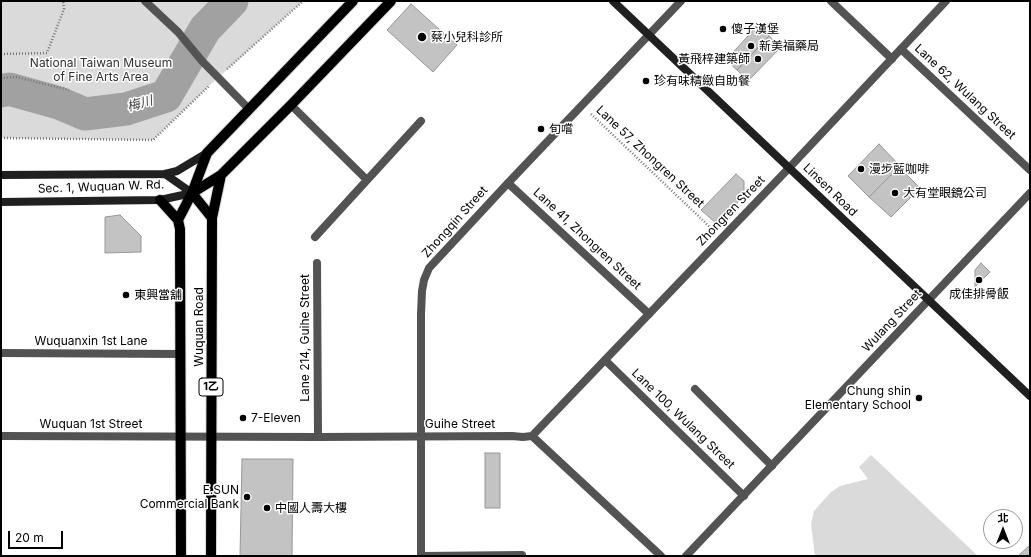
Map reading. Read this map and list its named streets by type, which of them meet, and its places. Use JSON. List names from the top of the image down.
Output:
{
  "streets": {
    "main road": [
      "Sec. 1, Wuquan W. Rd.",
      "Linsen Road",
      "Wuquan Road",
      "1乙"
    ],
    "street": [
      "Lane 62, Wulang Street",
      "Zhongren Street",
      "Zhongqin Street",
      "Lane 41, Zhongren Street",
      "Wulang Street",
      "Lane 214, Guihe Street",
      "Wuquanxin 1st Lane",
      "Lane 100, Wulang Street",
      "Wuquan 1st Street",
      "Guihe Street"
    ],
    "path": ["Lane 57, Zhongren Street"]
  },
  "crossings": [
    ["Lane 62, Wulang Street", "Zhongren Street"],
    ["Lane 57, Zhongren Street", "Zhongren Street"],
    ["Lane 57, Zhongren Street", "Zhongqin Street"],
    ["Linsen Road", "Zhongren Street"],
    ["Linsen Road", "Zhongqin Street"],
    ["Linsen Road", "Wulang Street"],
    ["Zhongren Street", "Lane 41, Zhongren Street"],
    ["Zhongren Street", "Lane 100, Wulang Street"],
    ["Zhongren Street", "Guihe Street"],
    ["Zhongqin Street", "Lane 41, Zhongren Street"],
    ["Zhongqin Street", "Guihe Street"],
    ["Wulang Street", "Lane 100, Wulang Street"],
    ["Wuquan Road", "Wuquanxin 1st Lane"],
    ["Wuquan Road", "Wuquan 1st Street"],
    ["Wuquan Road", "Guihe Street"],
    ["Lane 214, Guihe Street", "Guihe Street"],
    ["Wuquan 1st Street", "Guihe Street"]
  ],
  "water": ["梅川"],
  "parks": ["National Taiwan Museum of Fine Arts Area"],
  "places": [
    "傻子漢堡",
    "蔡小兒科診所",
    "新美福藥局",
    "黃飛梓建築師",
    "珍有味精緻自助餐",
    "旬嚐",
    "漫步藍咖啡",
    "大有堂眼鏡公司",
    "成佳排骨飯",
    "東興當舖",
    "Chung shin Elementary School",
    "7-Eleven",
    "E.SUN Commercial Bank",
    "中國人壽大樓"
  ],
  "scale_bar": "20 m",
  "north": "top"
}
